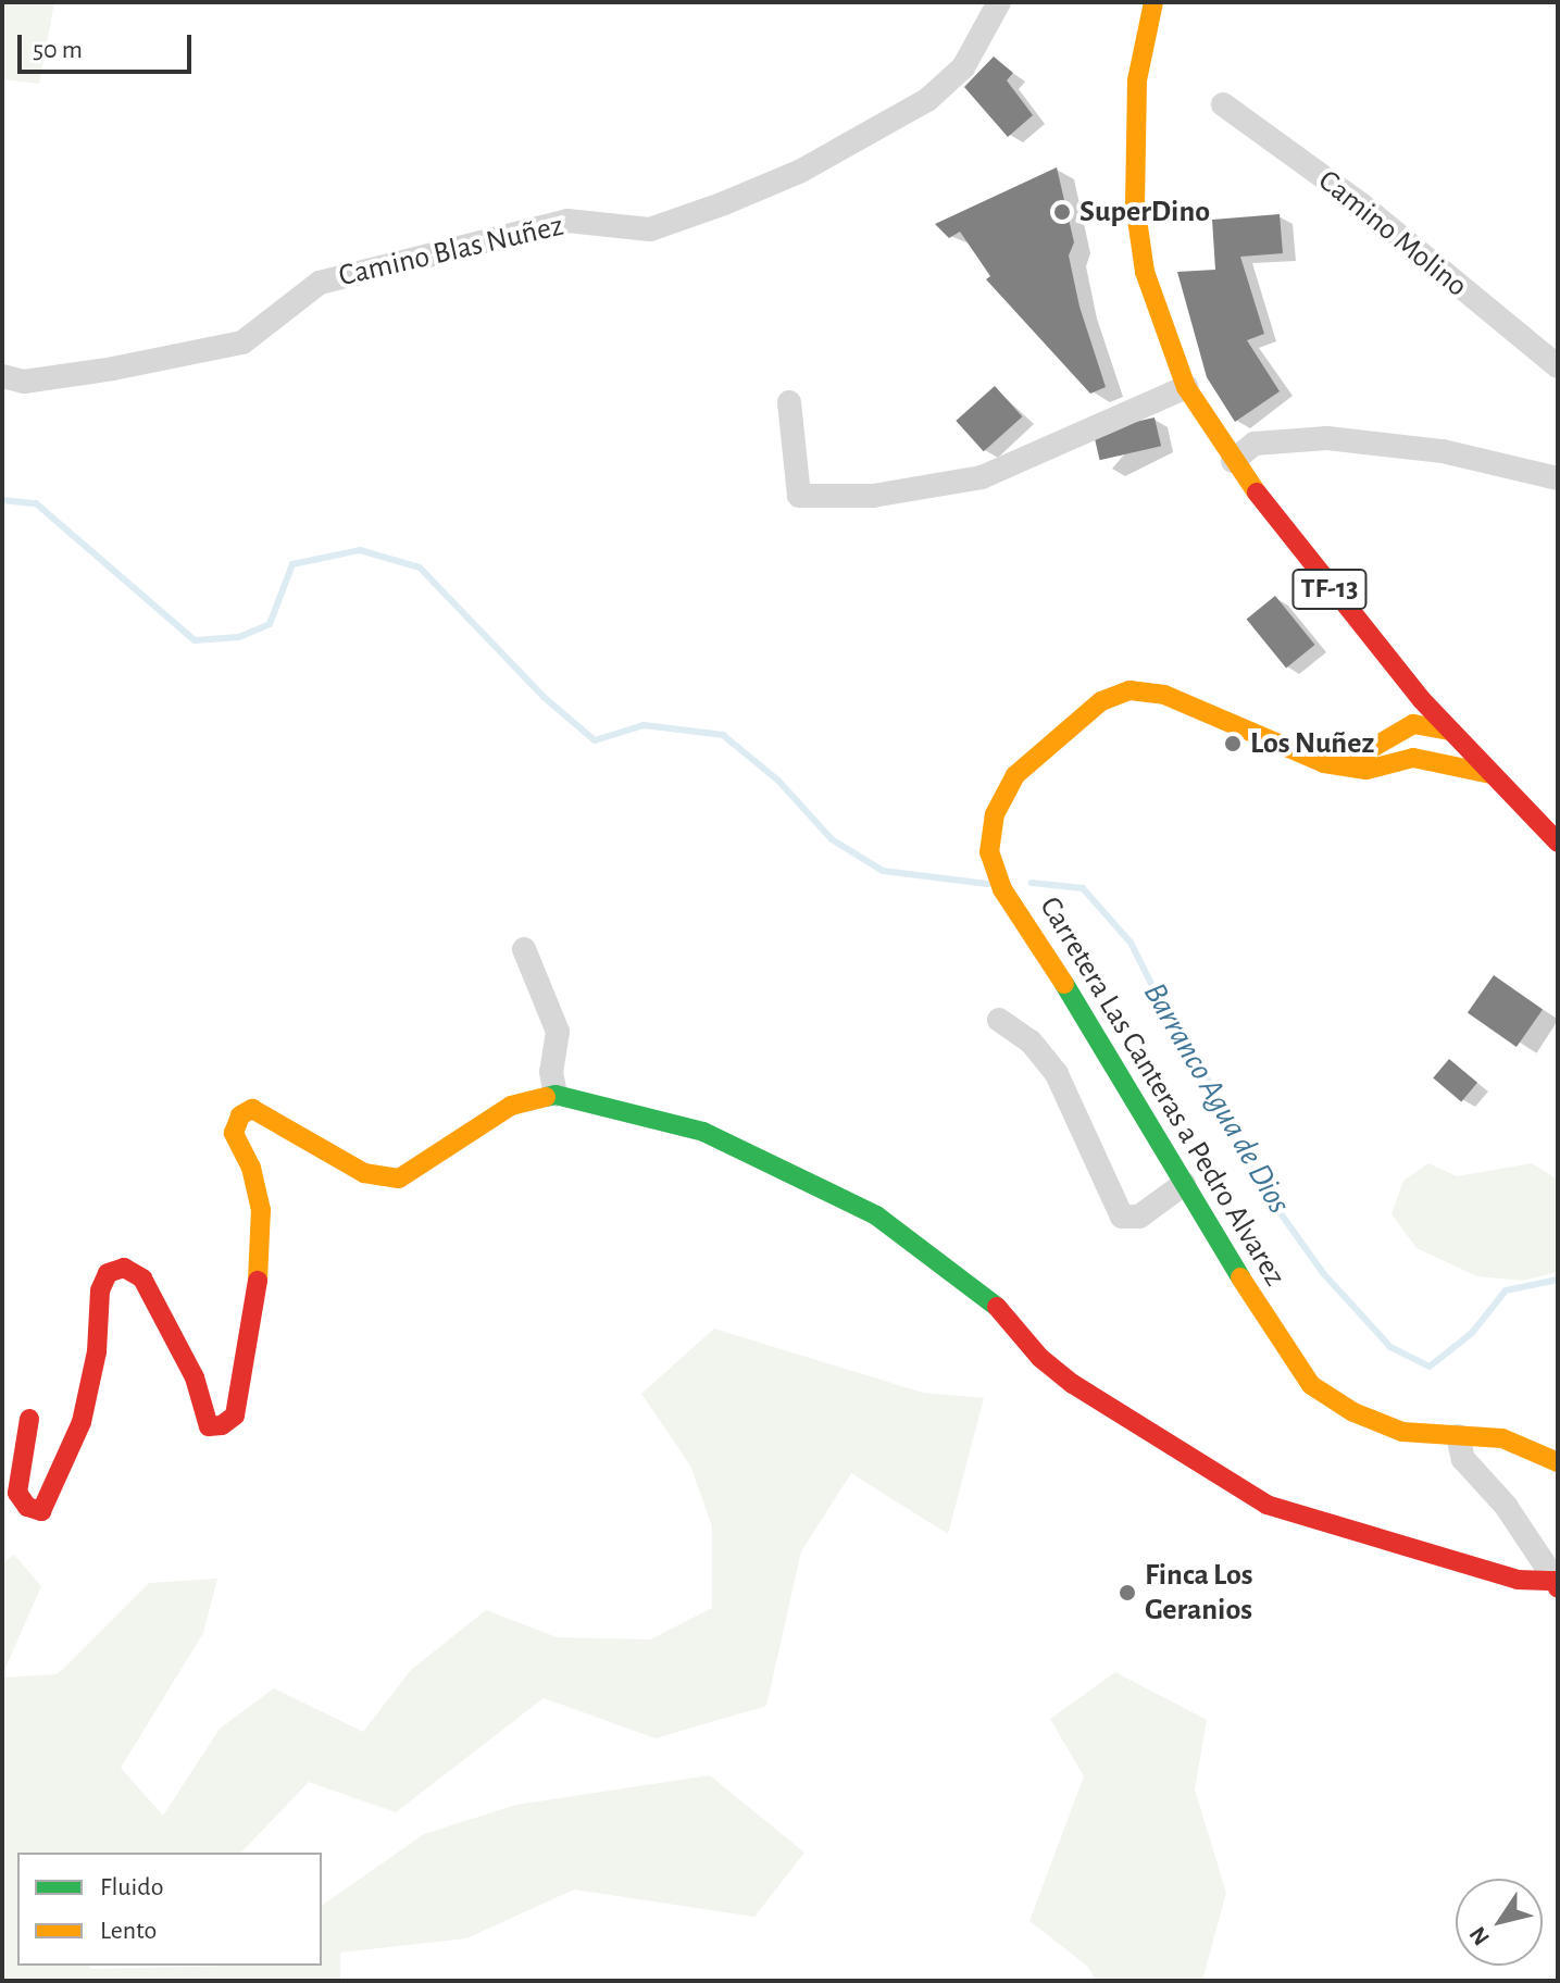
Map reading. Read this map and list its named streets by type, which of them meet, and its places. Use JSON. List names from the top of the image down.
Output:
{
  "streets": {
    "main road": ["TF-13", "Carretera Las Canteras a Pedro Alvarez"],
    "street": ["Camino Molino", "Camino Blas Nuñez"]
  },
  "water": ["Barranco Agua de Dios"],
  "places": ["SuperDino", "Los Nuñez", "Finca Los Geranios"],
  "legend": ["Fluido", "Lento"],
  "scale_bar": "50 m",
  "north": "bottom left"
}
